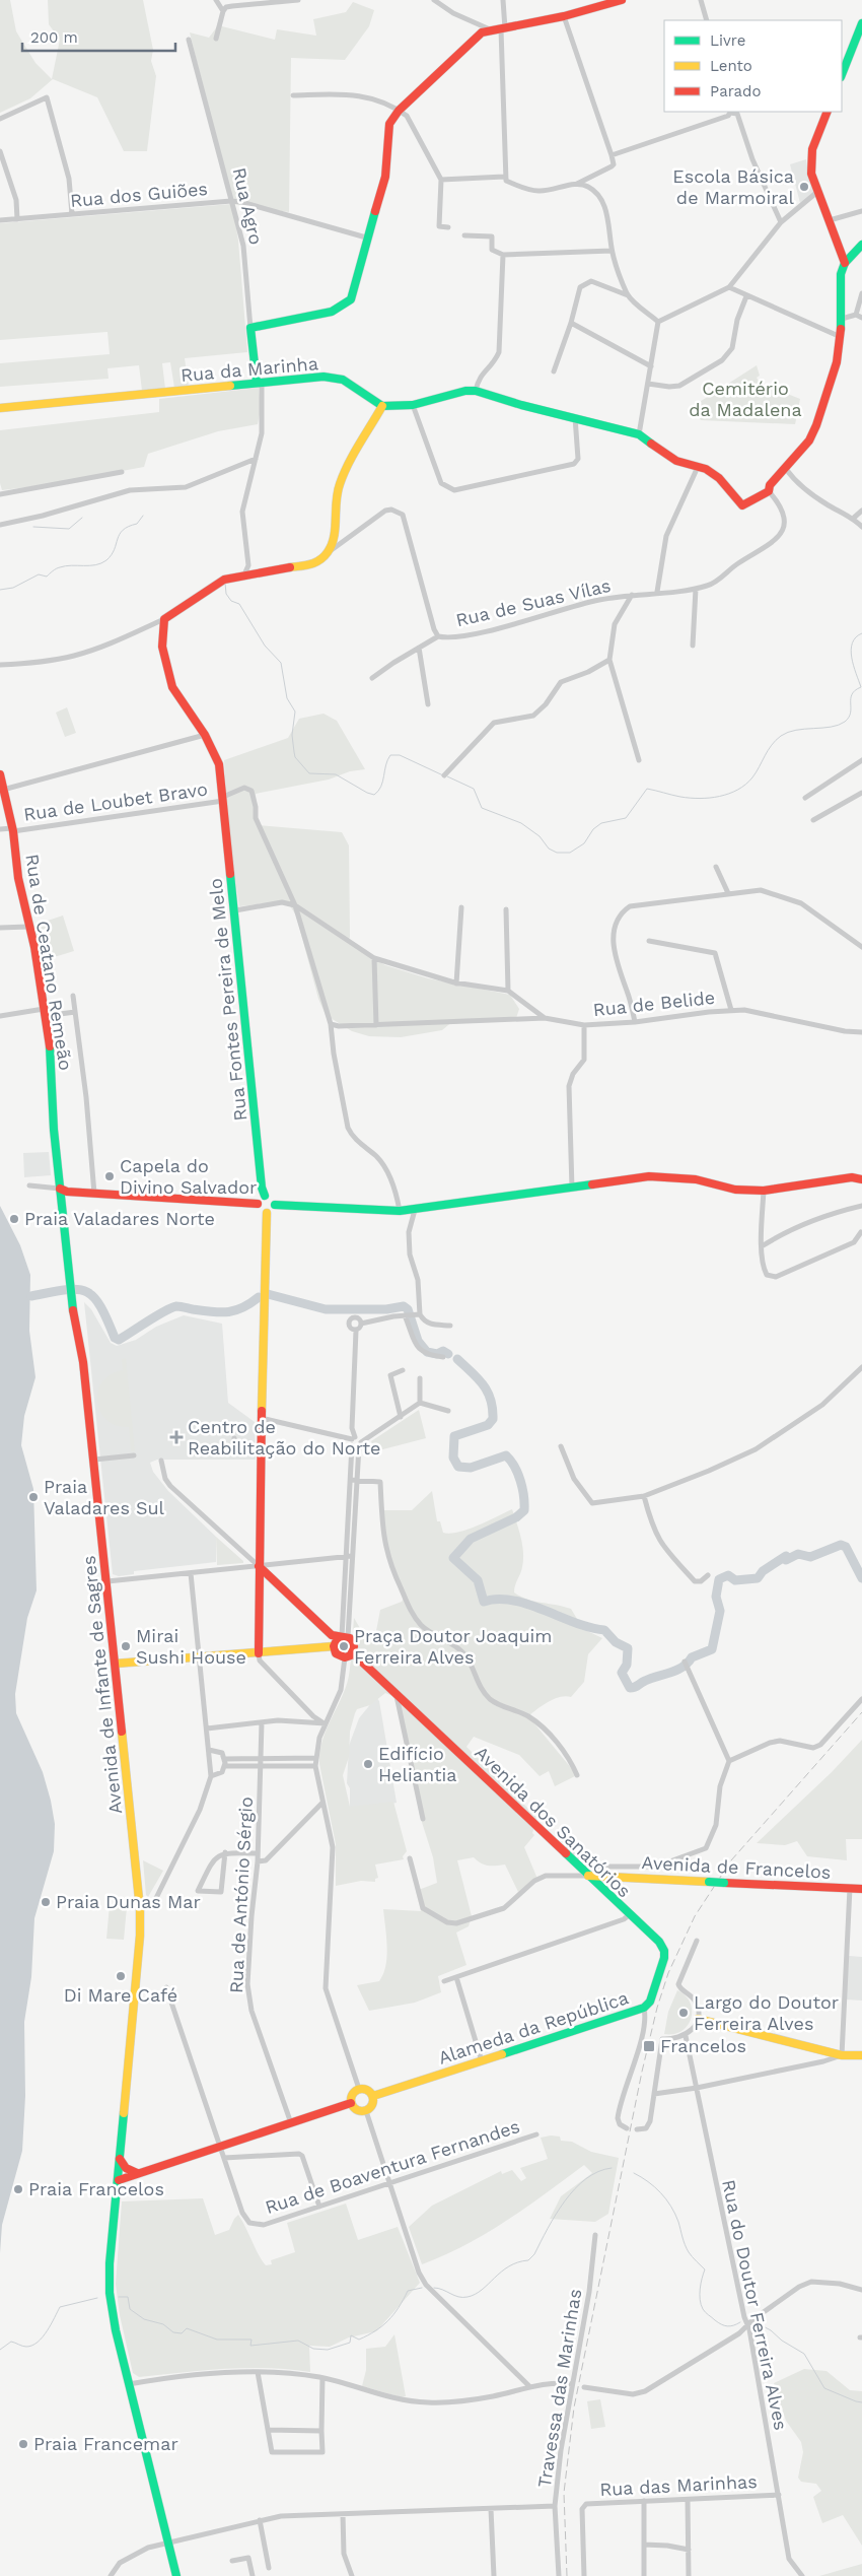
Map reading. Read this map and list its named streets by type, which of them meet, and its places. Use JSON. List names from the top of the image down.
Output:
{
  "streets": {
    "main road": [
      "Rua Agro",
      "Rua da Marinha",
      "Rua de Ceatano Remeão",
      "Rua Fontes Pereira de Melo",
      "Avenida de Infante de Sagres",
      "Avenida dos Sanatórios",
      "Avenida de Francelos",
      "Alameda da República"
    ],
    "street": [
      "Rua dos Guiões",
      "Rua de Suas Vílas",
      "Rua de Loubet Bravo",
      "Rua de Belide",
      "Rua de António Sérgio",
      "Rua de Boaventura Fernandes",
      "Rua do Doutor Ferreira Alves",
      "Travessa das Marinhas",
      "Rua das Marinhas"
    ]
  },
  "crossings": [
    ["Rua dos Guiões", "Rua Agro"],
    ["Rua Agro", "Rua da Marinha"],
    ["Rua de Loubet Bravo", "Rua de Ceatano Remeão"],
    ["Rua de Loubet Bravo", "Rua Fontes Pereira de Melo"],
    ["Rua de Loubet Bravo", "Rua de Belide"],
    ["Rua de Ceatano Remeão", "Avenida de Infante de Sagres"],
    ["Avenida dos Sanatórios", "Avenida de Francelos"],
    ["Avenida dos Sanatórios", "Alameda da República"],
    ["Rua do Doutor Ferreira Alves", "Rua das Marinhas"]
  ],
  "parks": ["Cemitério da Madalena"],
  "places": {
    "other": [
      "Escola Básica de Marmoiral",
      "Capela do Divino Salvador",
      "Praia Valadares Norte",
      "Praia Valadares Sul",
      "Mirai Sushi House",
      "Praça Doutor Joaquim Ferreira Alves",
      "Edifício Heliantia",
      "Praia Dunas Mar",
      "Di Mare Café",
      "Largo do Doutor Ferreira Alves",
      "Praia Francelos",
      "Praia Francemar"
    ],
    "health": ["Centro de Reabilitação do Norte"],
    "transit": ["Francelos"]
  },
  "legend": ["Livre", "Lento", "Parado"],
  "scale_bar": "200 m"
}
